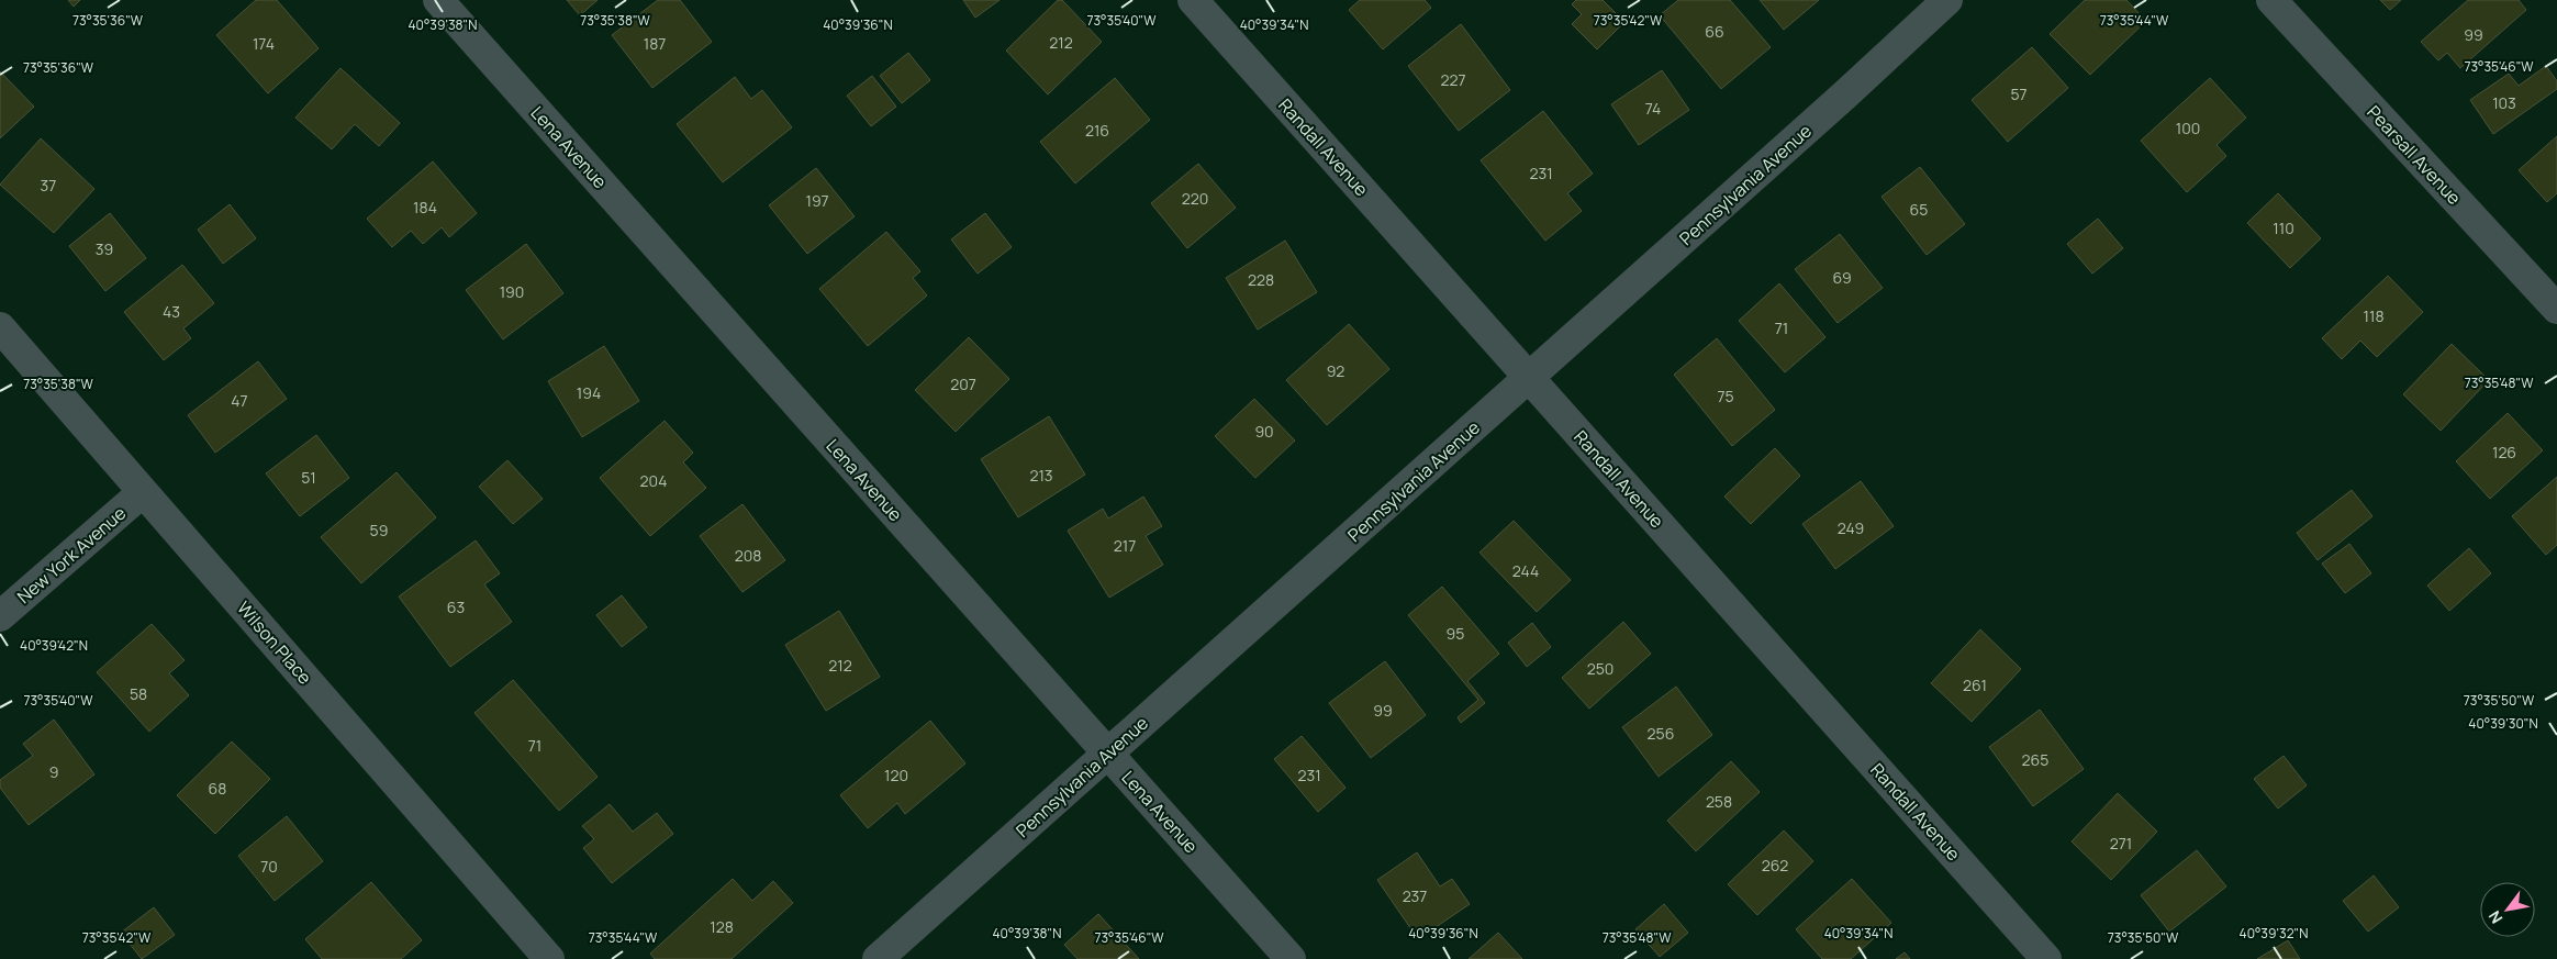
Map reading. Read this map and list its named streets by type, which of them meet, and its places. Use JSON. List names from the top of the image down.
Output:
{
  "streets": {
    "street": [
      "Lena Avenue",
      "Randall Avenue",
      "Pearsall Avenue",
      "Pennsylvania Avenue",
      "New York Avenue",
      "Wilson Place"
    ]
  },
  "crossings": [
    ["Lena Avenue", "Pennsylvania Avenue"],
    ["Randall Avenue", "Pennsylvania Avenue"],
    ["New York Avenue", "Wilson Place"]
  ],
  "house_numbers": [
    "66",
    "99",
    "212",
    "174",
    "187",
    "227",
    "57",
    "103",
    "74",
    "100",
    "216",
    "231",
    "37",
    "220",
    "197",
    "184",
    "65",
    "110",
    "39",
    "69",
    "228",
    "190",
    "43",
    "118",
    "71",
    "92",
    "207",
    "194",
    "75",
    "47",
    "90",
    "126",
    "213",
    "51",
    "204",
    "249",
    "59",
    "217",
    "208",
    "244",
    "63",
    "95",
    "212",
    "250",
    "261",
    "58",
    "99",
    "256",
    "71",
    "265",
    "9",
    "120",
    "231",
    "68",
    "258",
    "271",
    "262",
    "70",
    "237",
    "128"
  ],
  "north": "bottom left",
  "coordinates": [
    "73°35'36\"W",
    "73°35'38\"W",
    "73°35'40\"W",
    "73°35'42\"W",
    "73°35'44\"W",
    "40°39'38\"N",
    "40°39'36\"N",
    "40°39'34\"N",
    "73°35'46\"W",
    "73°35'48\"W",
    "40°39'42\"N",
    "73°35'50\"W",
    "40°39'30\"N",
    "40°39'32\"N"
  ]
}
